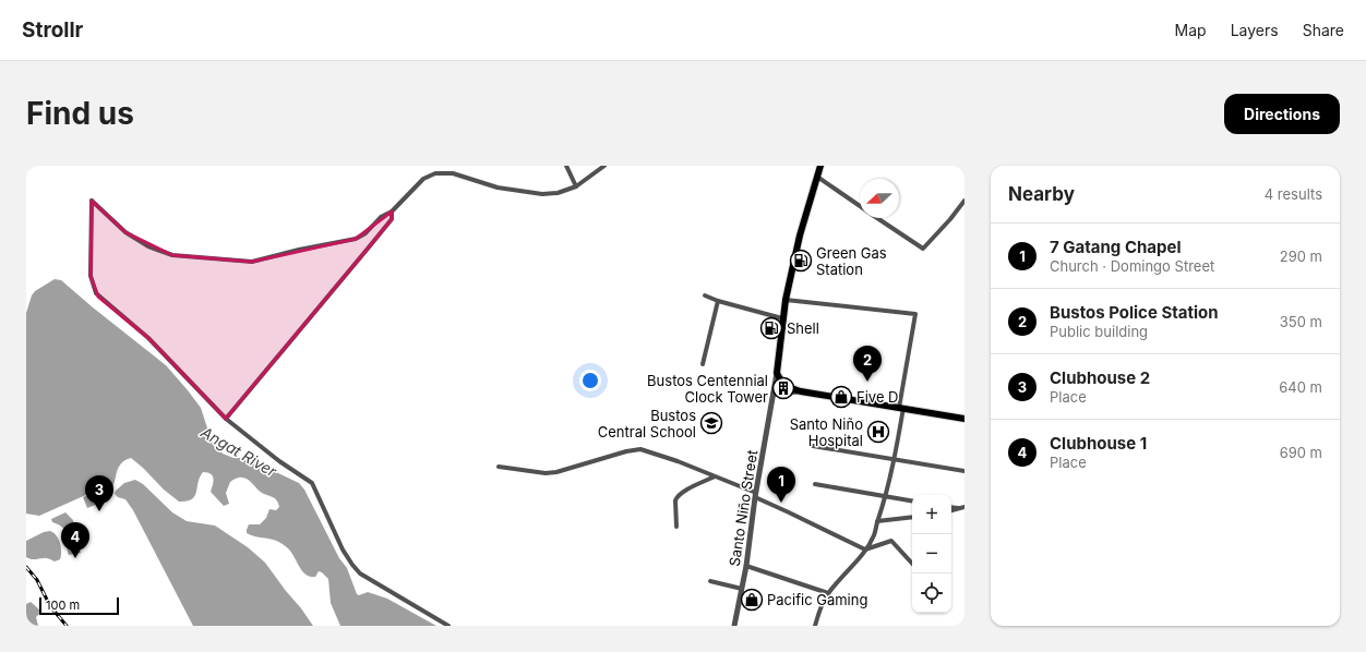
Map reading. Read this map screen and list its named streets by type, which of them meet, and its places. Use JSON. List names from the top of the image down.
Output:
{
  "streets": {
    "street": ["Santo Niño Street"]
  },
  "water": ["Angat River"],
  "places": {
    "fuel station": ["Green Gas Station", "Shell"],
    "building": ["Bustos Centennial Clock Tower"],
    "shop": ["Five D", "Pacific Gaming"],
    "school or university": ["Bustos Central School"],
    "hospital": ["Santo Niño Hospital"]
  },
  "scale_bar": "100 m",
  "north": "left",
  "page": {
    "header": "Strollr",
    "nav": ["Map", "Layers", "Share"],
    "buttons": "Directions",
    "title": "Find us",
    "heading": ["Nearby", "4 results"],
    "list": [
      {
        "mark": "1",
        "name": "7 Gatang Chapel",
        "note": "Church · Domingo Street",
        "value": "290 m"
      },
      {
        "mark": "2",
        "name": "Bustos Police Station",
        "note": "Public building",
        "value": "350 m"
      },
      {
        "mark": "3",
        "name": "Clubhouse 2",
        "note": "Place",
        "value": "640 m"
      },
      {
        "mark": "4",
        "name": "Clubhouse 1",
        "note": "Place",
        "value": "690 m"
      }
    ],
    "pins": [
      "2",
      "1",
      "3",
      "4"
    ],
    "map_buttons": ["+", "−"],
    "scale": "100 m"
  }
}
